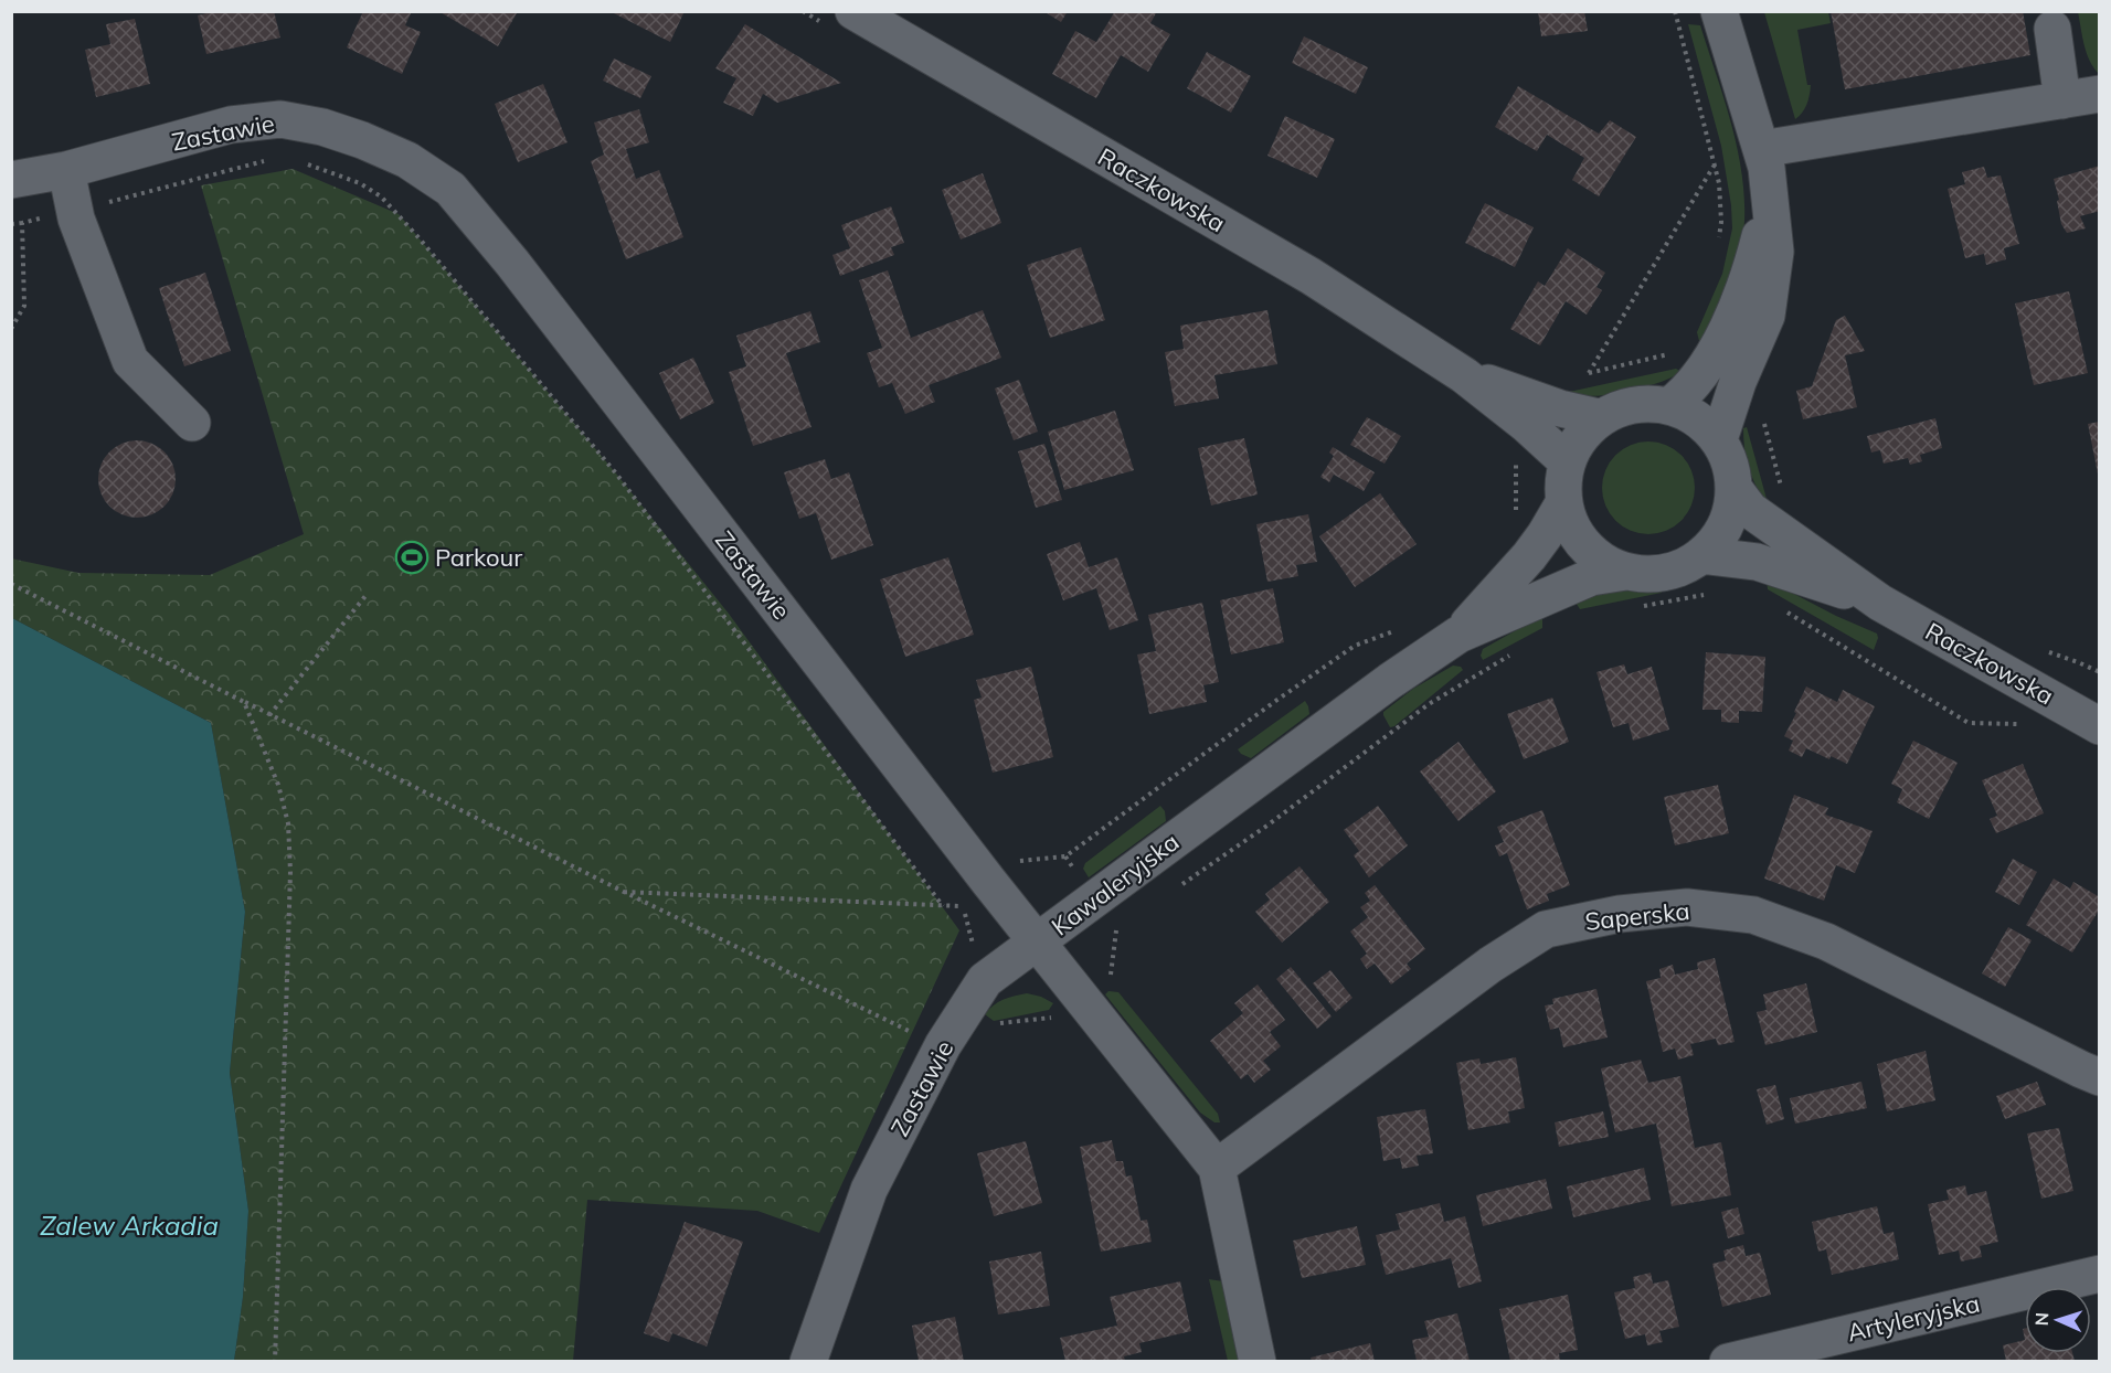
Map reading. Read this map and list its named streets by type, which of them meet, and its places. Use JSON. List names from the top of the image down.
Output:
{
  "streets": {
    "street": [
      "Zastawie",
      "Raczkowska",
      "Kawaleryjska",
      "Saperska",
      "Artyleryjska"
    ]
  },
  "crossings": [
    ["Zastawie", "Kawaleryjska"],
    ["Raczkowska", "Kawaleryjska"],
    ["Kawaleryjska", "Saperska"]
  ],
  "water": ["Zalew Arkadia"],
  "places": {
    "sports": ["Parkour"]
  },
  "north": "left"
}
